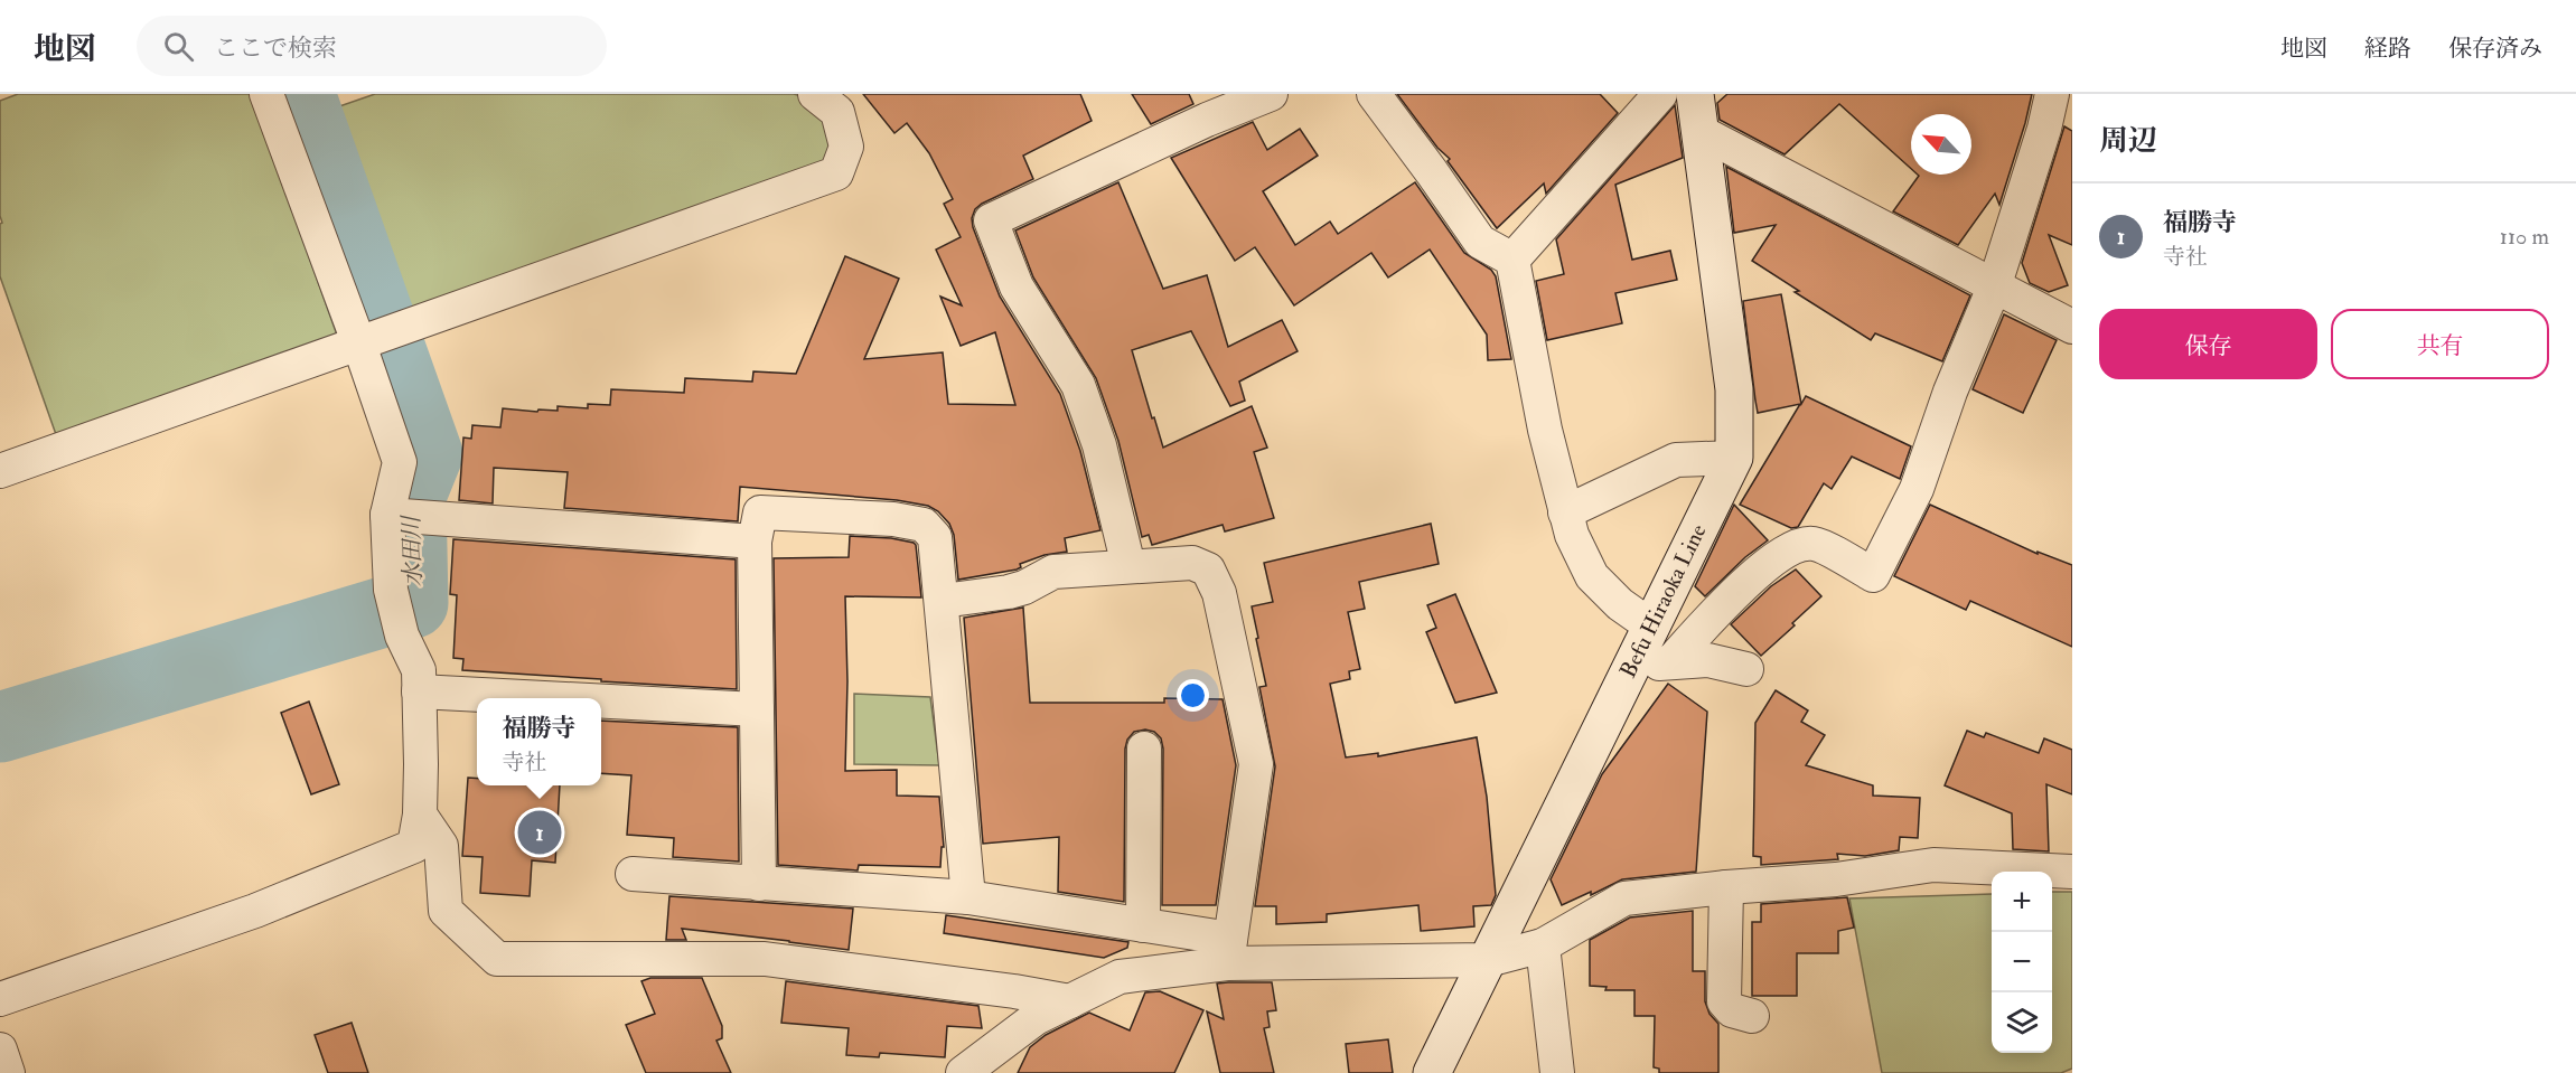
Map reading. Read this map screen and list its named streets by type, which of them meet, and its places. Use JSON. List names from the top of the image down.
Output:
{
  "streets": {
    "main road": ["Befu Hiraoka Line"]
  },
  "water": ["水田川"],
  "north": "top left",
  "page": {
    "header": "地図",
    "search": "ここで検索",
    "nav": ["地図", "経路", "保存済み"],
    "heading": "周辺",
    "list": [
      {
        "mark": "1",
        "name": "福勝寺",
        "note": "寺社",
        "value": "110 m"
      }
    ],
    "buttons": ["保存", "共有"],
    "popup": ["福勝寺", "寺社"],
    "pins": "1",
    "map_buttons": ["+", "−"]
  }
}
